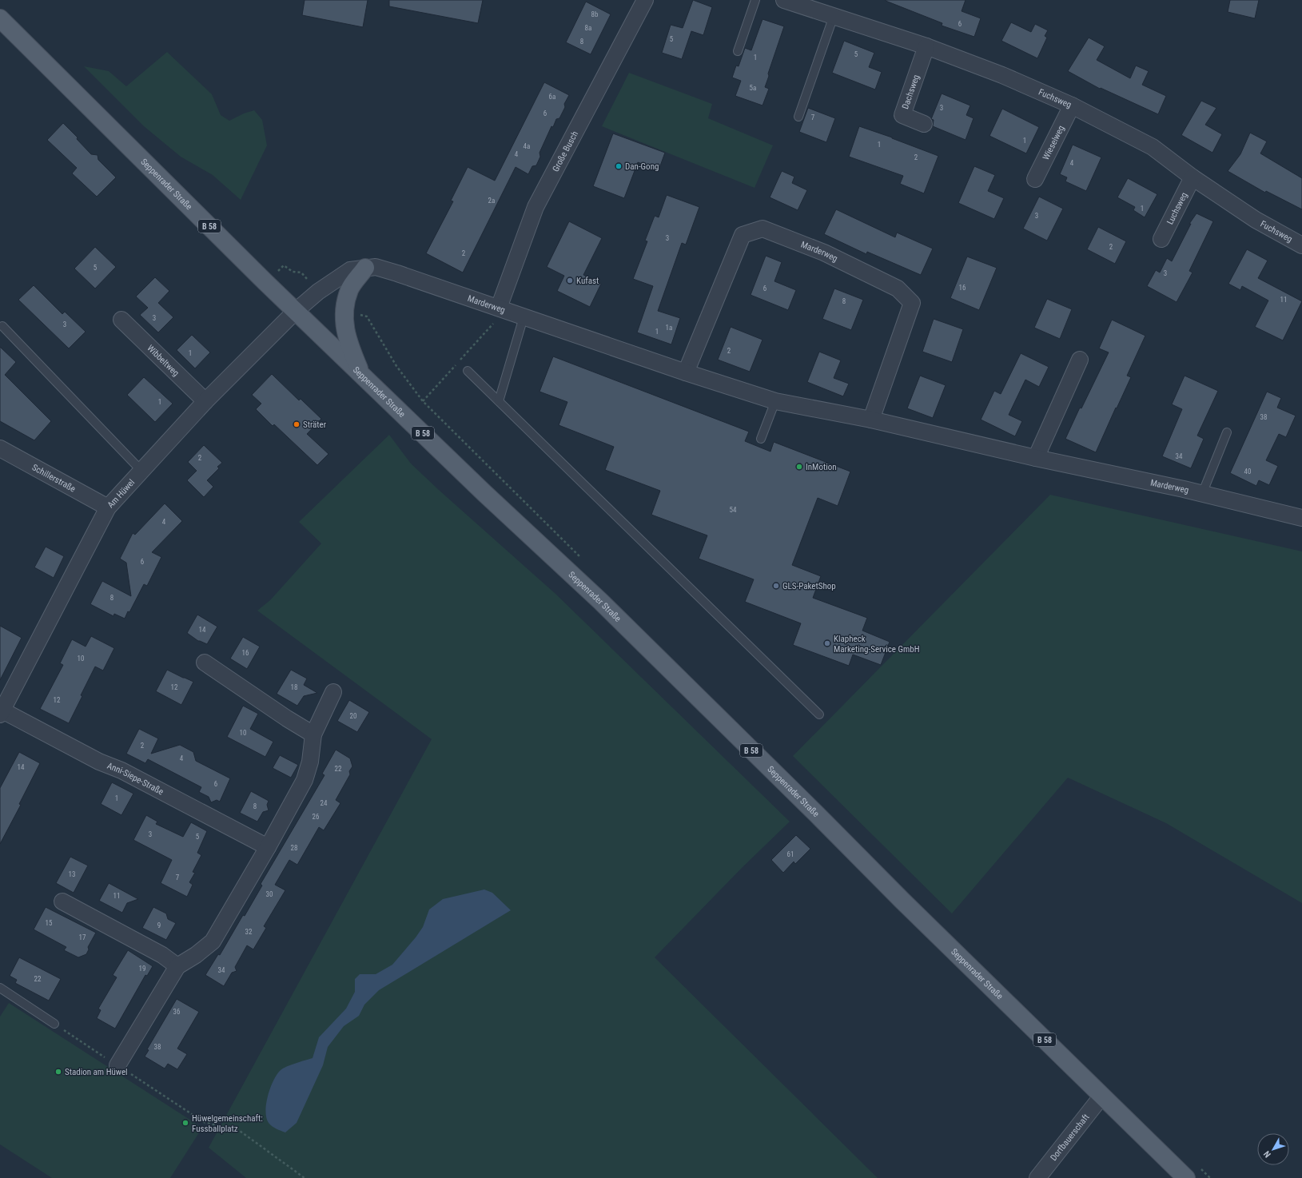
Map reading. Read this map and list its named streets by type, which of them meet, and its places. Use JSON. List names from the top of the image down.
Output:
{
  "streets": {
    "main road": ["Seppenrader Straße", "B 58"],
    "street": [
      "Dachsweg",
      "Fuchsweg",
      "Wieselweg",
      "Große Busch",
      "Luchsweg",
      "Marderweg",
      "Wibbeltweg",
      "Schillerstraße",
      "Am Hüwel",
      "Anni-Siepe-Straße",
      "Dorfbauerschaft"
    ]
  },
  "crossings": [
    ["Dachsweg", "Fuchsweg"],
    ["Fuchsweg", "Wieselweg"],
    ["Fuchsweg", "Luchsweg"],
    ["Große Busch", "Marderweg"],
    ["Seppenrader Straße", "Marderweg"],
    ["Seppenrader Straße", "Am Hüwel"],
    ["Seppenrader Straße", "Dorfbauerschaft"],
    ["Marderweg", "Am Hüwel"],
    ["Wibbeltweg", "Am Hüwel"],
    ["Schillerstraße", "Am Hüwel"],
    ["Am Hüwel", "Anni-Siepe-Straße"]
  ],
  "places": [
    "Dan-Gong",
    "Kufast",
    "Sträter",
    "InMotion",
    "GLS-PaketShop",
    "Klapheck Marketing-Service GmbH",
    "Stadion am Hüwel",
    "Hüwelgemeinschaft: Fussballplatz"
  ],
  "house_numbers": [
    "8b",
    "6",
    "8a",
    "5",
    "8",
    "5",
    "1",
    "5a",
    "6a",
    "3",
    "6",
    "7",
    "1",
    "1",
    "4a",
    "4",
    "2",
    "4",
    "2a",
    "1",
    "3",
    "3",
    "2",
    "2",
    "5",
    "3",
    "16",
    "6",
    "11",
    "8",
    "3",
    "3",
    "1a",
    "1",
    "2",
    "1",
    "1",
    "38",
    "34",
    "2",
    "40",
    "54",
    "4",
    "6",
    "8",
    "14",
    "16",
    "10",
    "12",
    "18",
    "12",
    "20",
    "10",
    "2",
    "4",
    "14",
    "22",
    "6",
    "1",
    "24",
    "8",
    "26",
    "3",
    "5",
    "28",
    "61",
    "13",
    "7",
    "30",
    "11",
    "15",
    "9",
    "32",
    "17",
    "19",
    "34",
    "22",
    "36",
    "38"
  ],
  "north": "bottom left"
}
